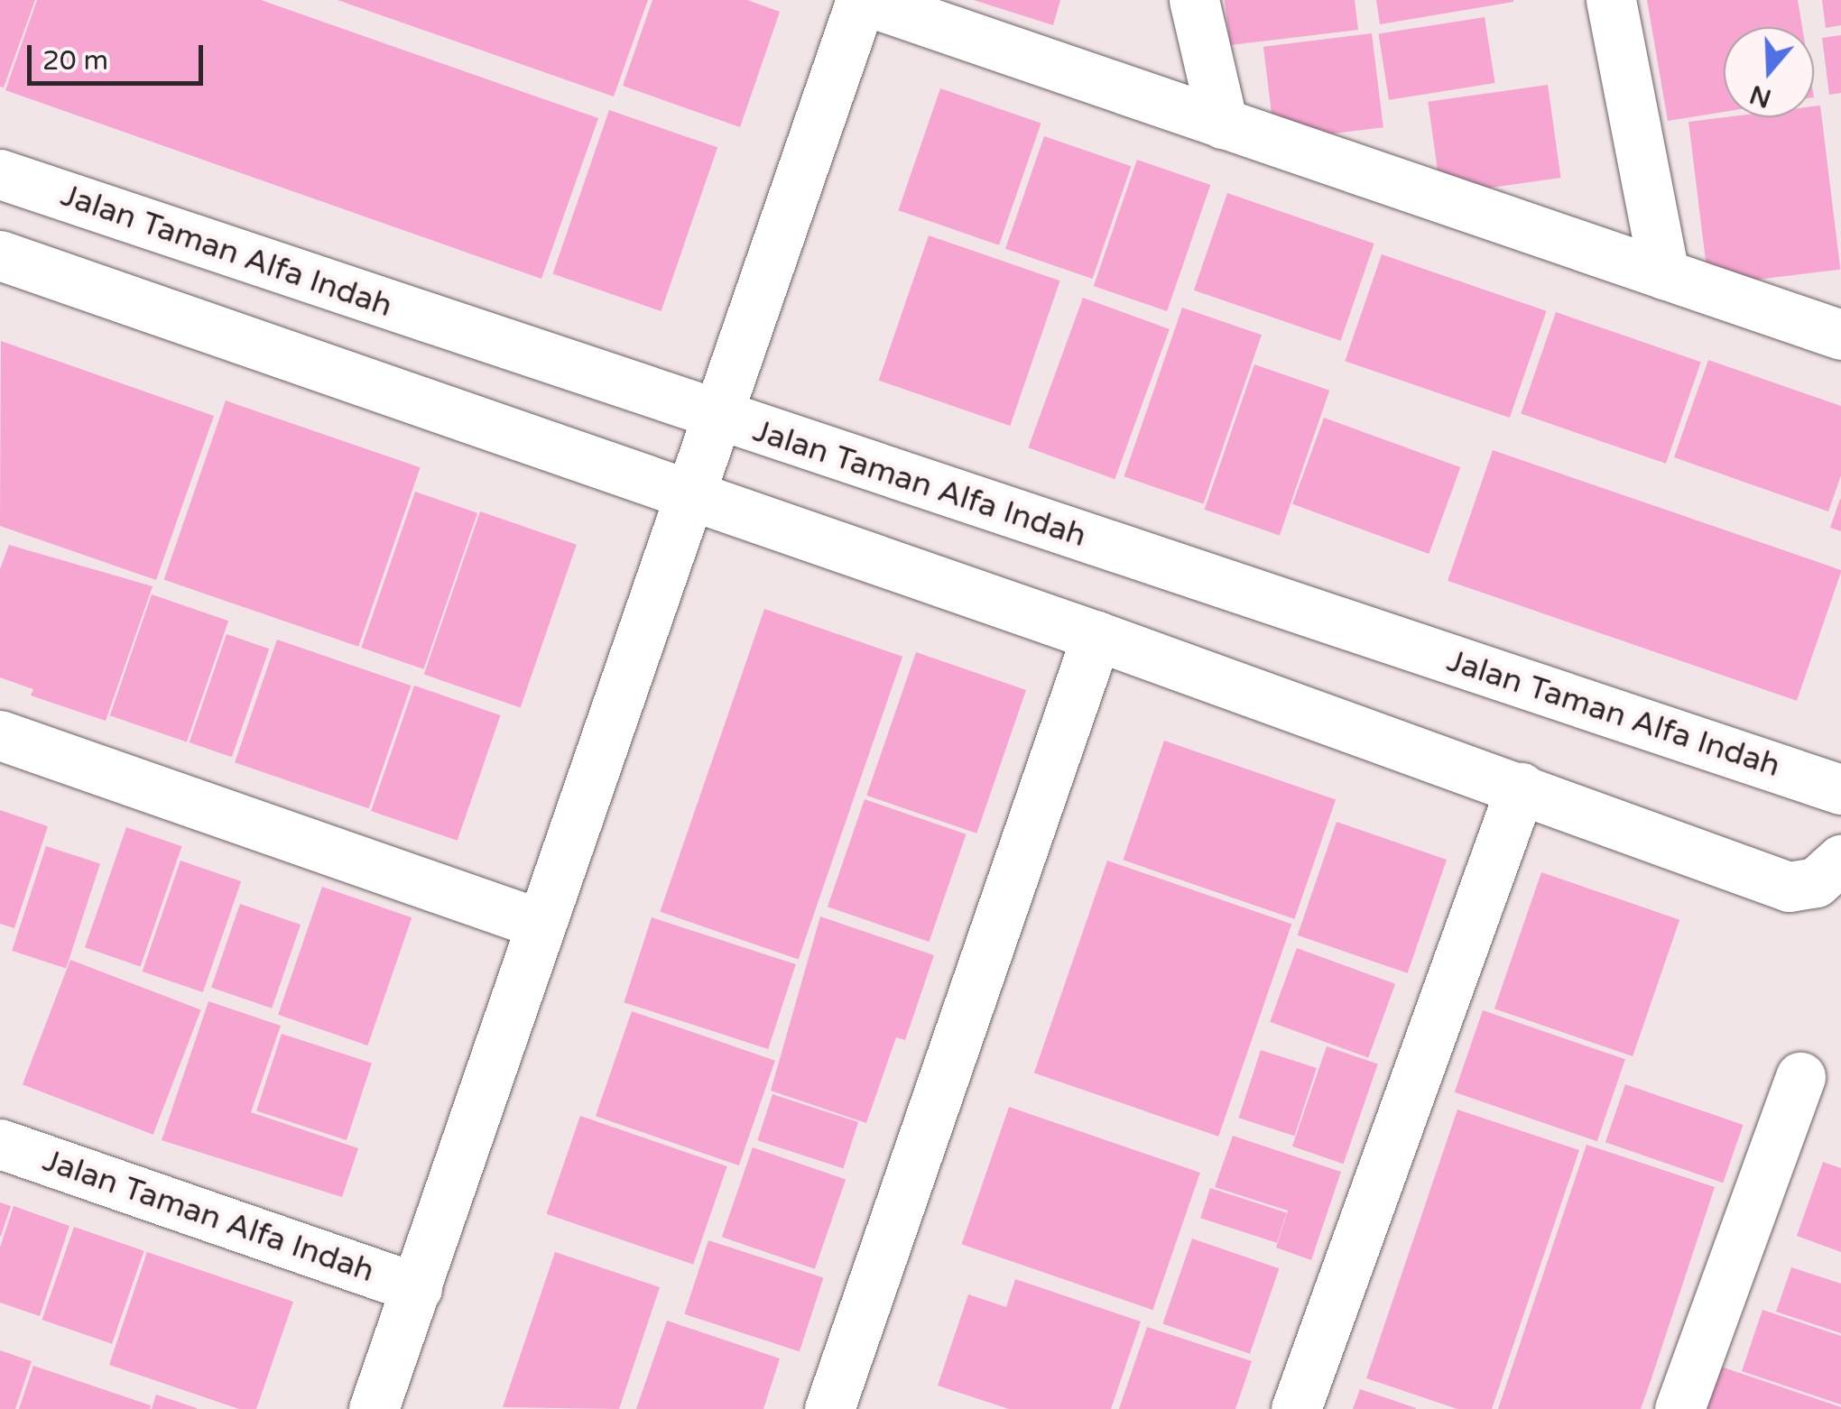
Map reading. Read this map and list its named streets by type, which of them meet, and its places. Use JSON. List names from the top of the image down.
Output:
{
  "streets": {
    "street": ["Jalan Taman Alfa Indah"]
  },
  "scale_bar": "20 m",
  "north": "bottom"
}
